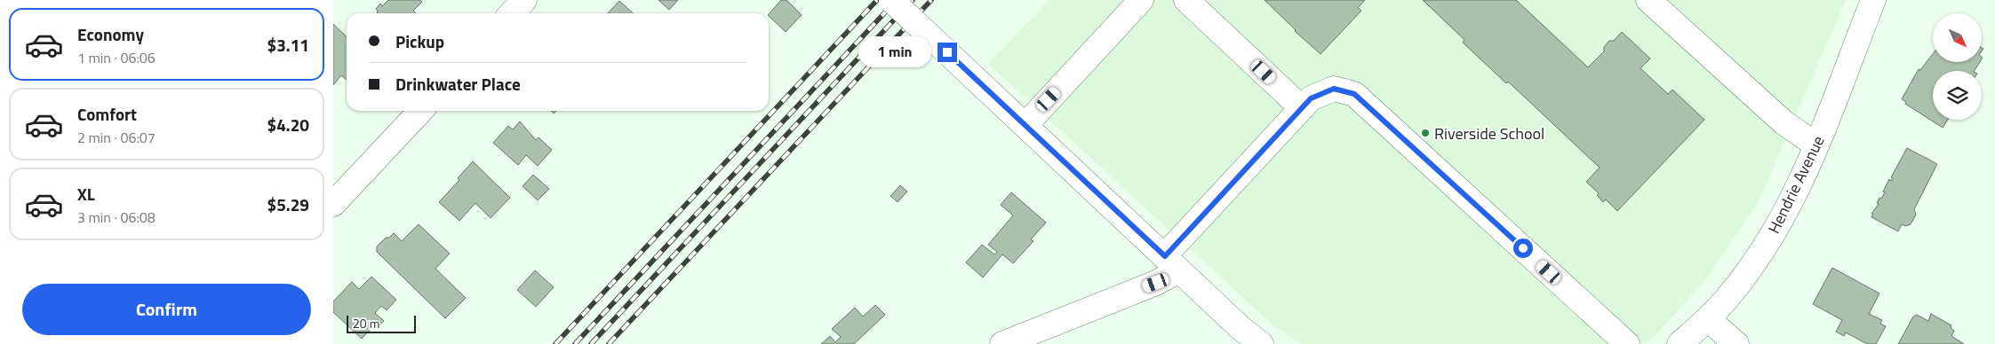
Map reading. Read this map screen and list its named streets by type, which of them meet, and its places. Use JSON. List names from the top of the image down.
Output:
{
  "streets": {
    "street": ["Hendrie Avenue"]
  },
  "places": ["Riverside School"],
  "scale_bar": "20 m",
  "north": "bottom right",
  "page": {
    "list": [
      {
        "name": "Economy",
        "note": "1 min · 06:06",
        "value": "$3.11"
      },
      {
        "name": "Comfort",
        "note": "2 min · 06:07",
        "value": "$4.20"
      },
      {
        "name": "XL",
        "note": "3 min · 06:08",
        "value": "$5.29"
      }
    ],
    "banner": ["Pickup", "Drinkwater Place"],
    "bubble": "1 min",
    "buttons": "Confirm",
    "scale": "20 m"
  }
}
